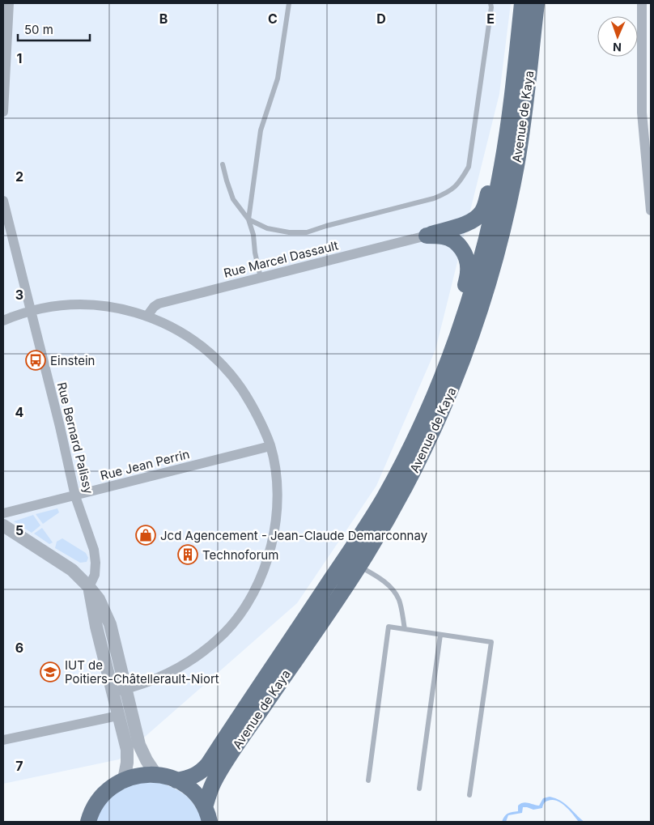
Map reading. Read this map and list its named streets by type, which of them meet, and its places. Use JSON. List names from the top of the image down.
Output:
{
  "streets": {
    "main road": ["Avenue de Kaya"],
    "street": ["Rue Marcel Dassault", "Rue Bernard Palissy", "Rue Jean Perrin"]
  },
  "crossings": [
    ["Rue Bernard Palissy", "Rue Jean Perrin"]
  ],
  "places": {
    "bus stop": ["Einstein"],
    "shop": ["Jcd Agencement - Jean-Claude Demarconnay"],
    "building": ["Technoforum"],
    "school or university": ["IUT de Poitiers-Châtellerault-Niort"]
  },
  "scale_bar": "50 m",
  "north": "bottom",
  "grid": {
    "columns": [
      "B",
      "C",
      "D",
      "E"
    ],
    "rows": [
      "1",
      "2",
      "3",
      "4",
      "5",
      "6",
      "7"
    ]
  }
}
